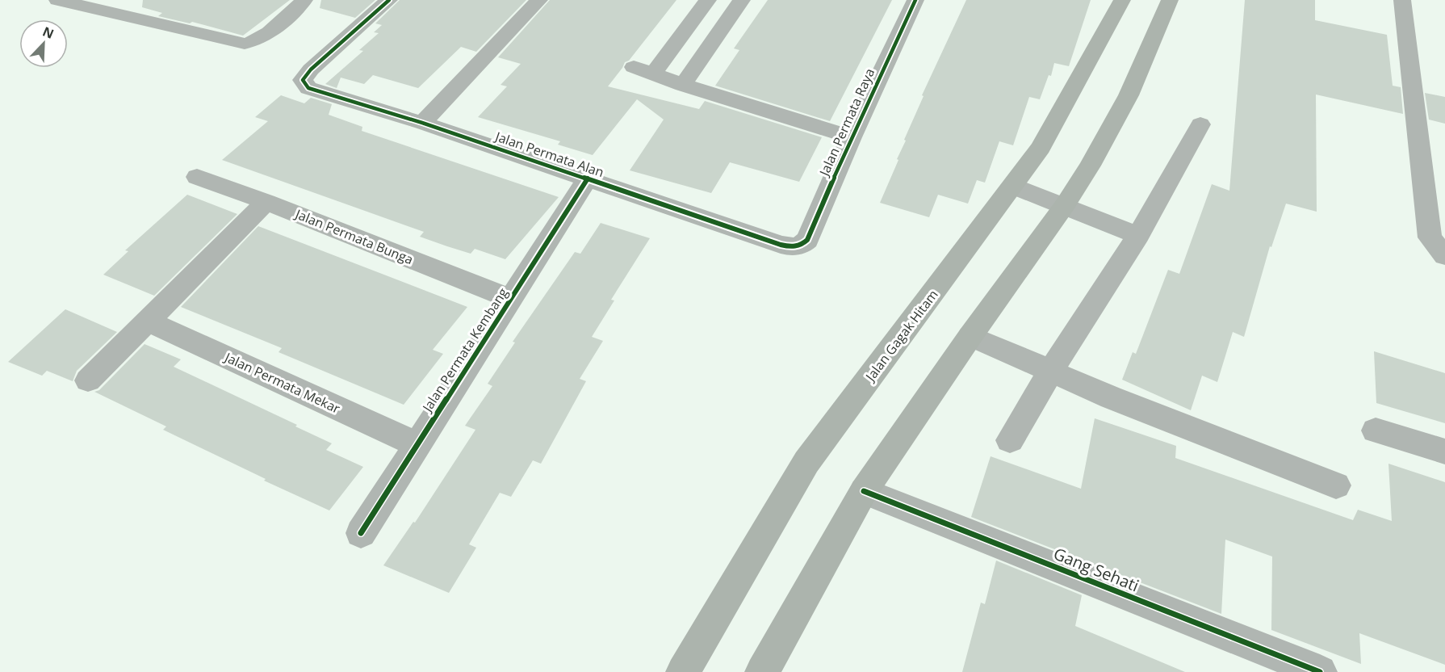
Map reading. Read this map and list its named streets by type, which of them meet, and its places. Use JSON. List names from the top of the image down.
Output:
{
  "streets": {
    "highway": ["Jalan Gagak Hitam"],
    "street": [
      "Jalan Permata Raya",
      "Jalan Permata Alan",
      "Jalan Permata Bunga",
      "Jalan Permata Kembang",
      "Jalan Permata Mekar",
      "Gang Sehati"
    ]
  },
  "crossings": [
    ["Jalan Permata Raya", "Jalan Permata Alan"],
    ["Jalan Permata Alan", "Jalan Permata Kembang"],
    ["Jalan Permata Bunga", "Jalan Permata Kembang"],
    ["Jalan Permata Kembang", "Jalan Permata Mekar"]
  ],
  "north": "top right"
}
